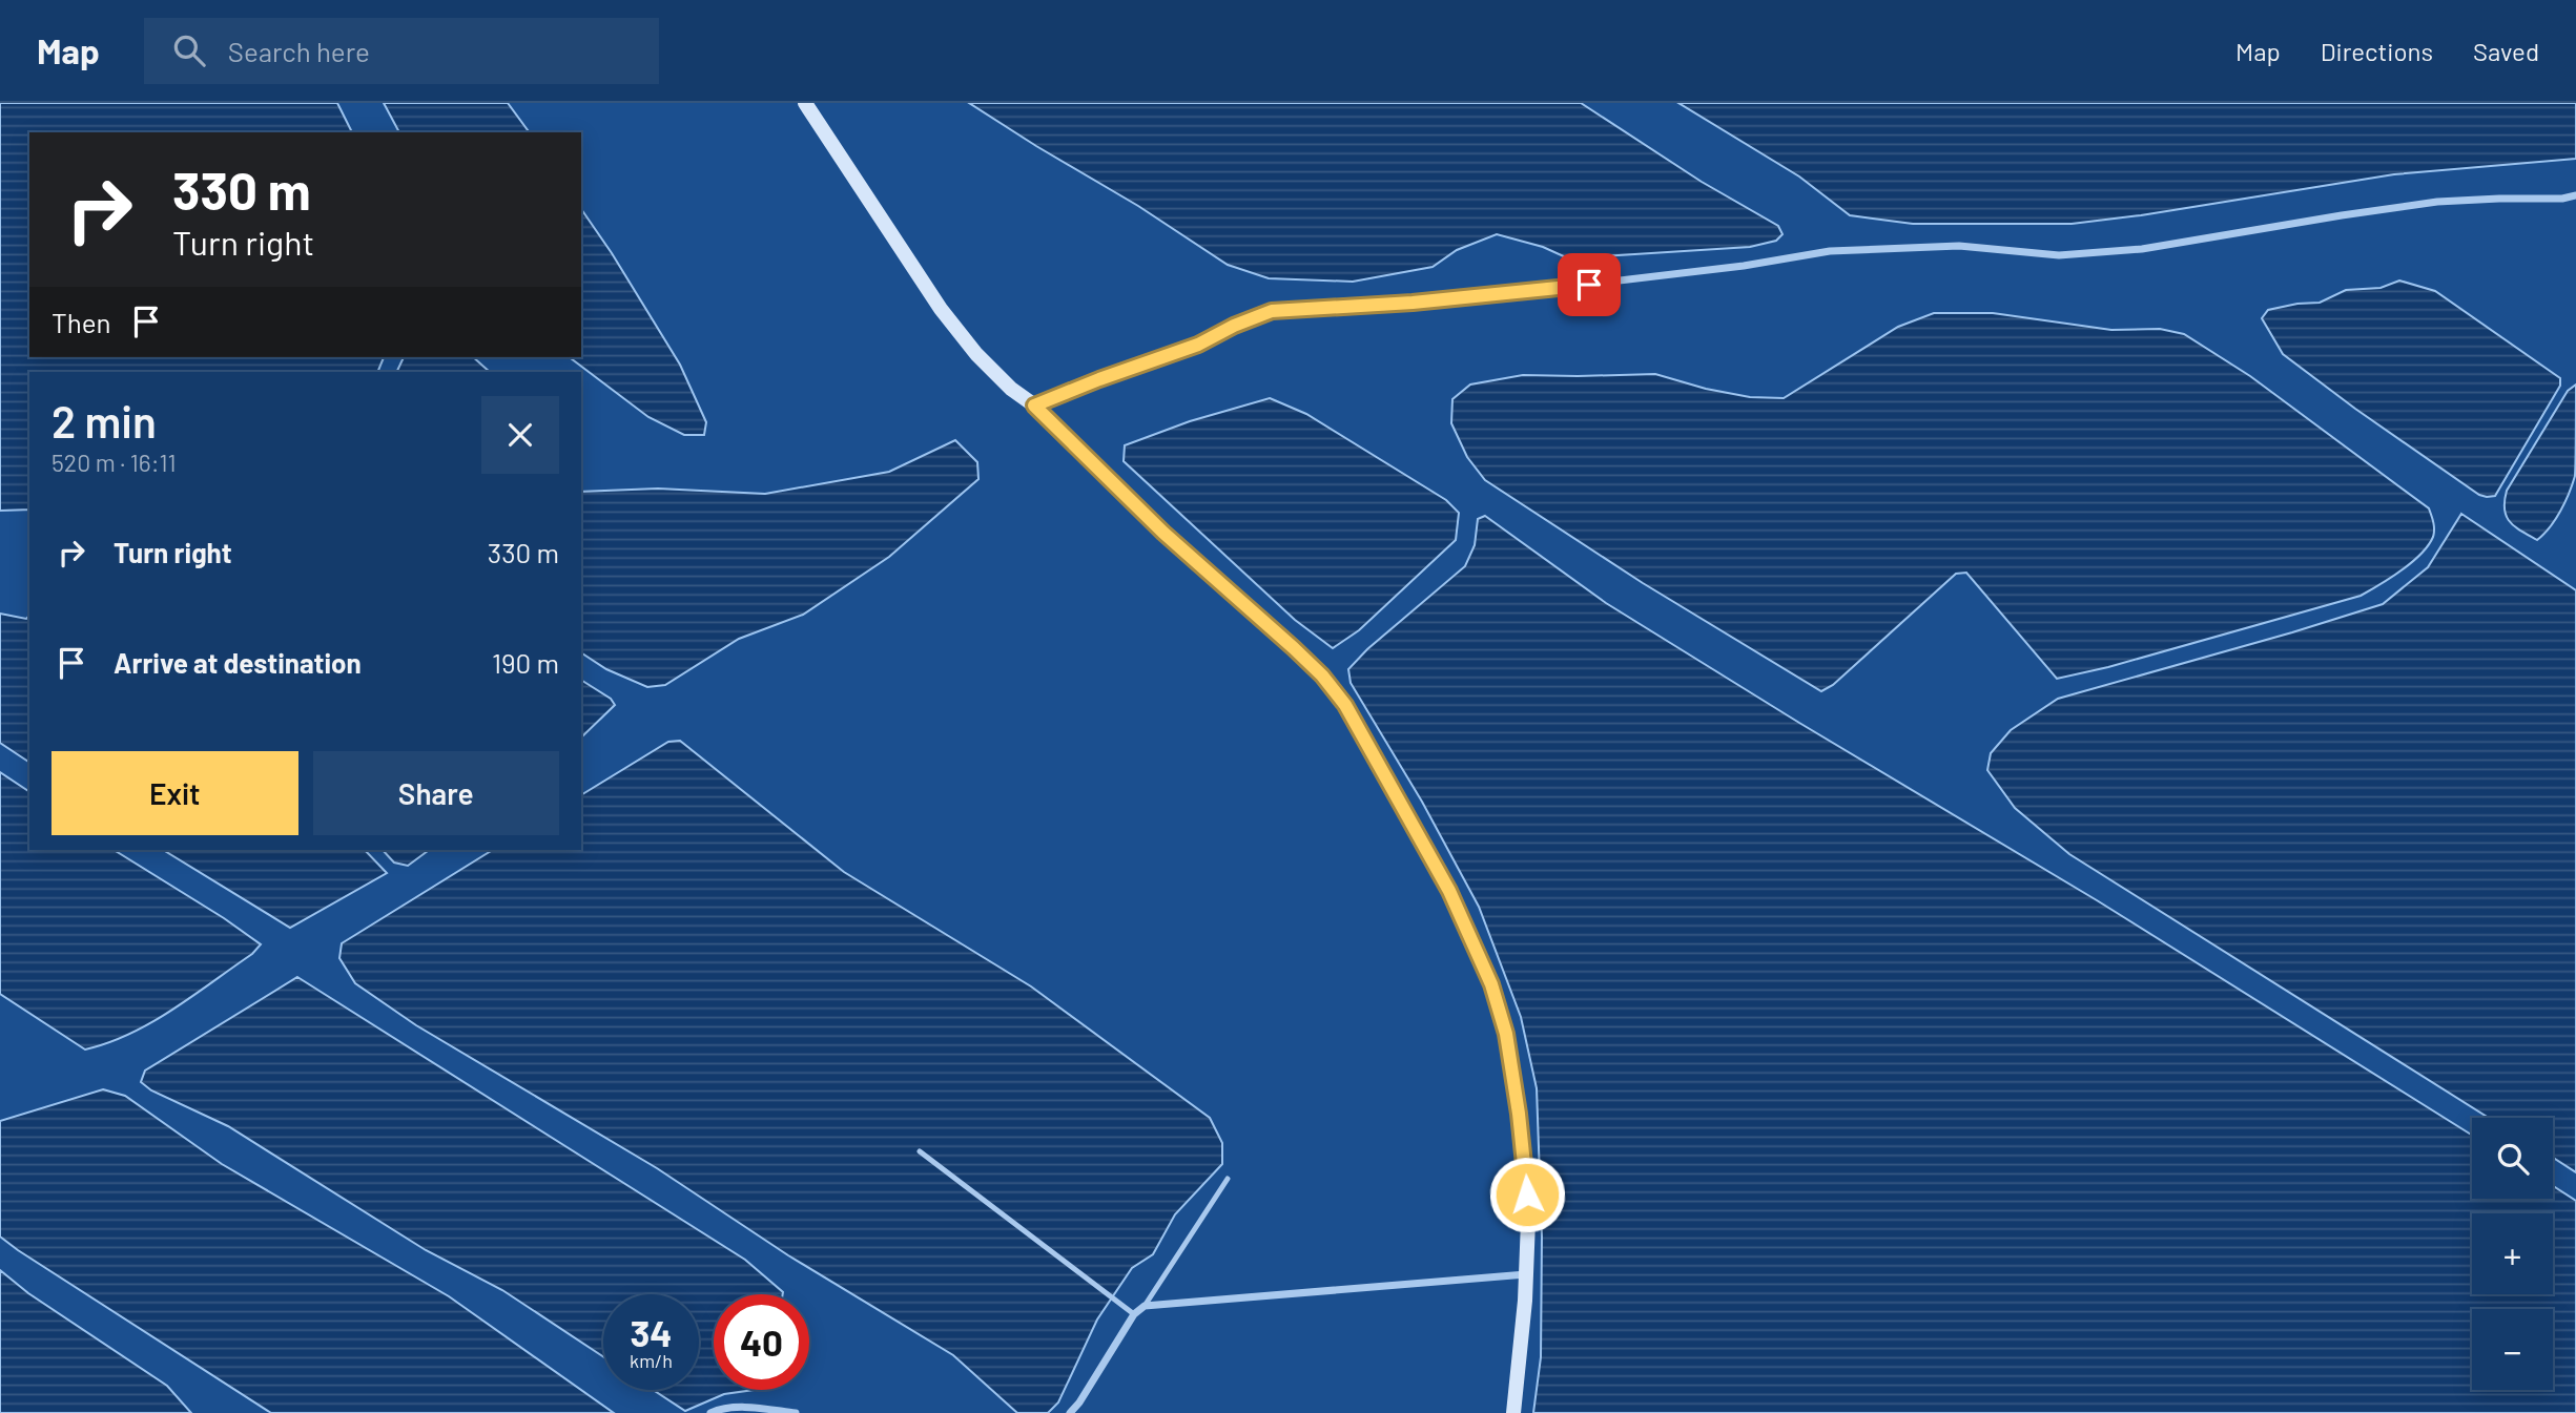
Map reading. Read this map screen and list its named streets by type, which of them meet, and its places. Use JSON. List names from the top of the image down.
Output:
{
  "page": {
    "header": "Map",
    "search": "Search here",
    "nav": ["Map", "Directions", "Saved"],
    "turn": ["330 m", "Turn right"],
    "then": "Then",
    "heading": ["2 min", "520 m · 16:11"],
    "list": [
      {
        "name": "Turn right",
        "value": "330 m"
      },
      {
        "name": "Arrive at destination",
        "value": "190 m"
      }
    ],
    "buttons": ["Exit", "Share"],
    "map_buttons": ["+", "−"],
    "speed": "34 km/h",
    "limit": "40"
  }
}
